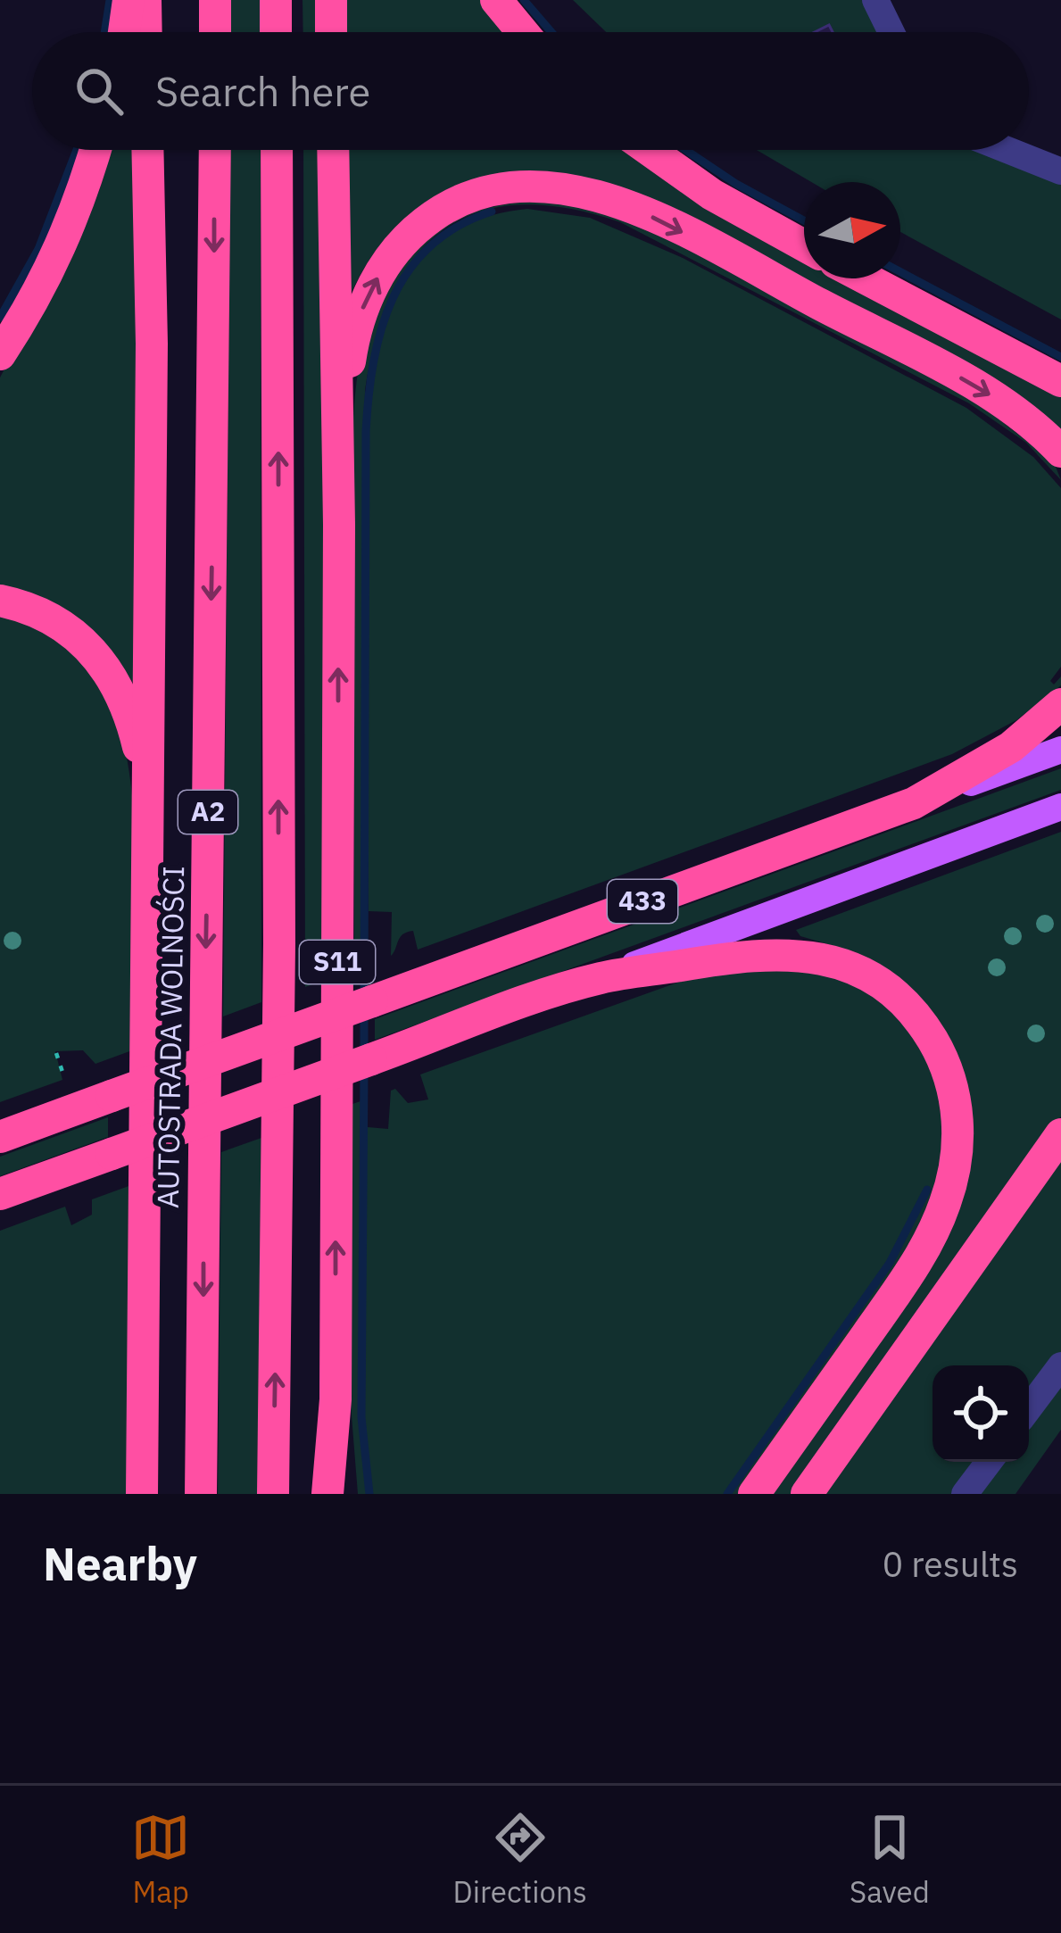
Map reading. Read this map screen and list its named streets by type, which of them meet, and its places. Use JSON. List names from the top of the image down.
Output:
{
  "streets": {
    "highway": [
      "A2",
      "433",
      "S11",
      "AUTOSTRADA WOLNOŚCI"
    ]
  },
  "north": "right",
  "page": {
    "search": "Search here",
    "heading": ["Nearby", "0 results"],
    "nav": ["Map", "Directions", "Saved"]
  }
}
